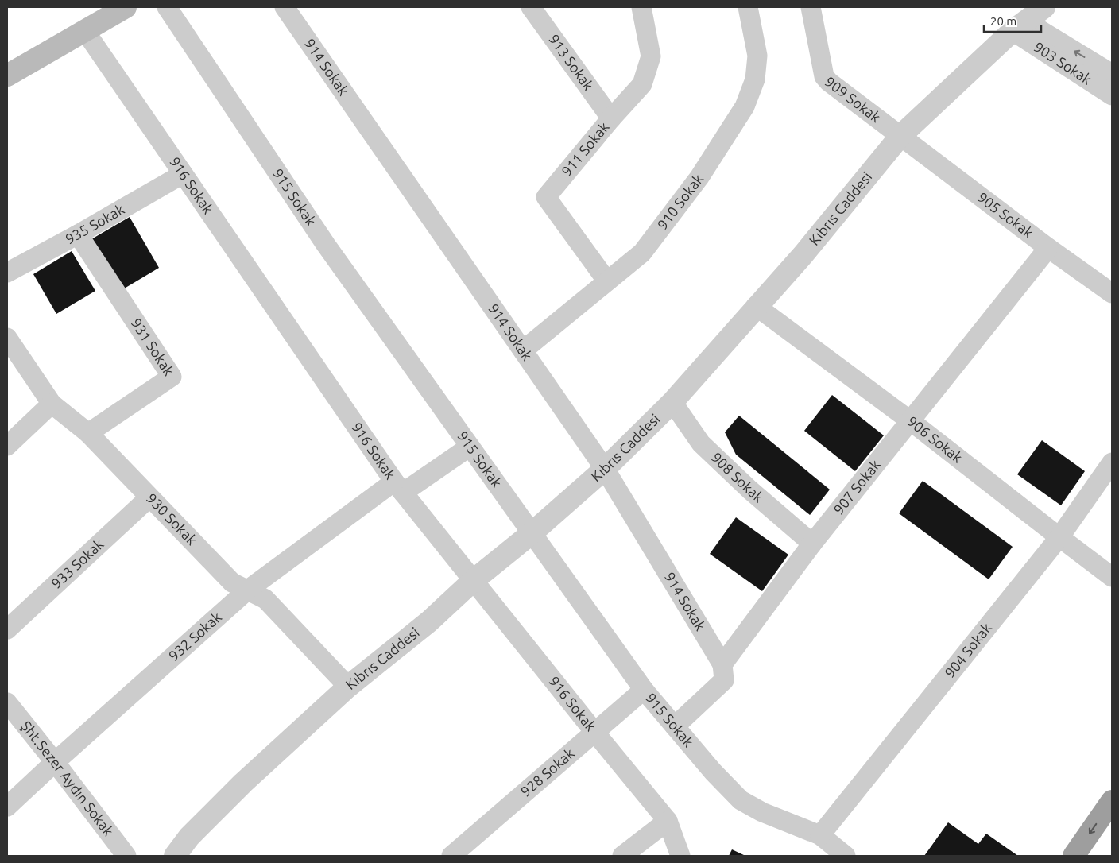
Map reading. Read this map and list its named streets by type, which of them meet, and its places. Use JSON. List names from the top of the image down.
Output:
{
  "streets": {
    "street": [
      "913 Sokak",
      "903 Sokak",
      "914 Sokak",
      "909 Sokak",
      "911 Sokak",
      "916 Sokak",
      "915 Sokak",
      "910 Sokak",
      "Kıbrıs Caddesi",
      "905 Sokak",
      "935 Sokak",
      "931 Sokak",
      "906 Sokak",
      "908 Sokak",
      "907 Sokak",
      "930 Sokak",
      "933 Sokak",
      "932 Sokak",
      "904 Sokak",
      "928 Sokak",
      "Şht.Sezer Aydın Sokak"
    ]
  },
  "crossings": [
    ["913 Sokak", "911 Sokak"],
    ["903 Sokak", "Kıbrıs Caddesi"],
    ["914 Sokak", "910 Sokak"],
    ["914 Sokak", "Kıbrıs Caddesi"],
    ["914 Sokak", "907 Sokak"],
    ["909 Sokak", "Kıbrıs Caddesi"],
    ["909 Sokak", "905 Sokak"],
    ["911 Sokak", "910 Sokak"],
    ["916 Sokak", "Kıbrıs Caddesi"],
    ["916 Sokak", "935 Sokak"],
    ["916 Sokak", "932 Sokak"],
    ["916 Sokak", "928 Sokak"],
    ["915 Sokak", "Kıbrıs Caddesi"],
    ["915 Sokak", "932 Sokak"],
    ["915 Sokak", "904 Sokak"],
    ["915 Sokak", "928 Sokak"],
    ["Kıbrıs Caddesi", "905 Sokak"],
    ["Kıbrıs Caddesi", "906 Sokak"],
    ["Kıbrıs Caddesi", "908 Sokak"],
    ["Kıbrıs Caddesi", "930 Sokak"],
    ["905 Sokak", "907 Sokak"],
    ["935 Sokak", "931 Sokak"],
    ["931 Sokak", "930 Sokak"],
    ["906 Sokak", "907 Sokak"],
    ["906 Sokak", "904 Sokak"],
    ["908 Sokak", "907 Sokak"],
    ["930 Sokak", "933 Sokak"],
    ["930 Sokak", "932 Sokak"],
    ["932 Sokak", "Şht.Sezer Aydın Sokak"]
  ],
  "scale_bar": "20 m"
}
